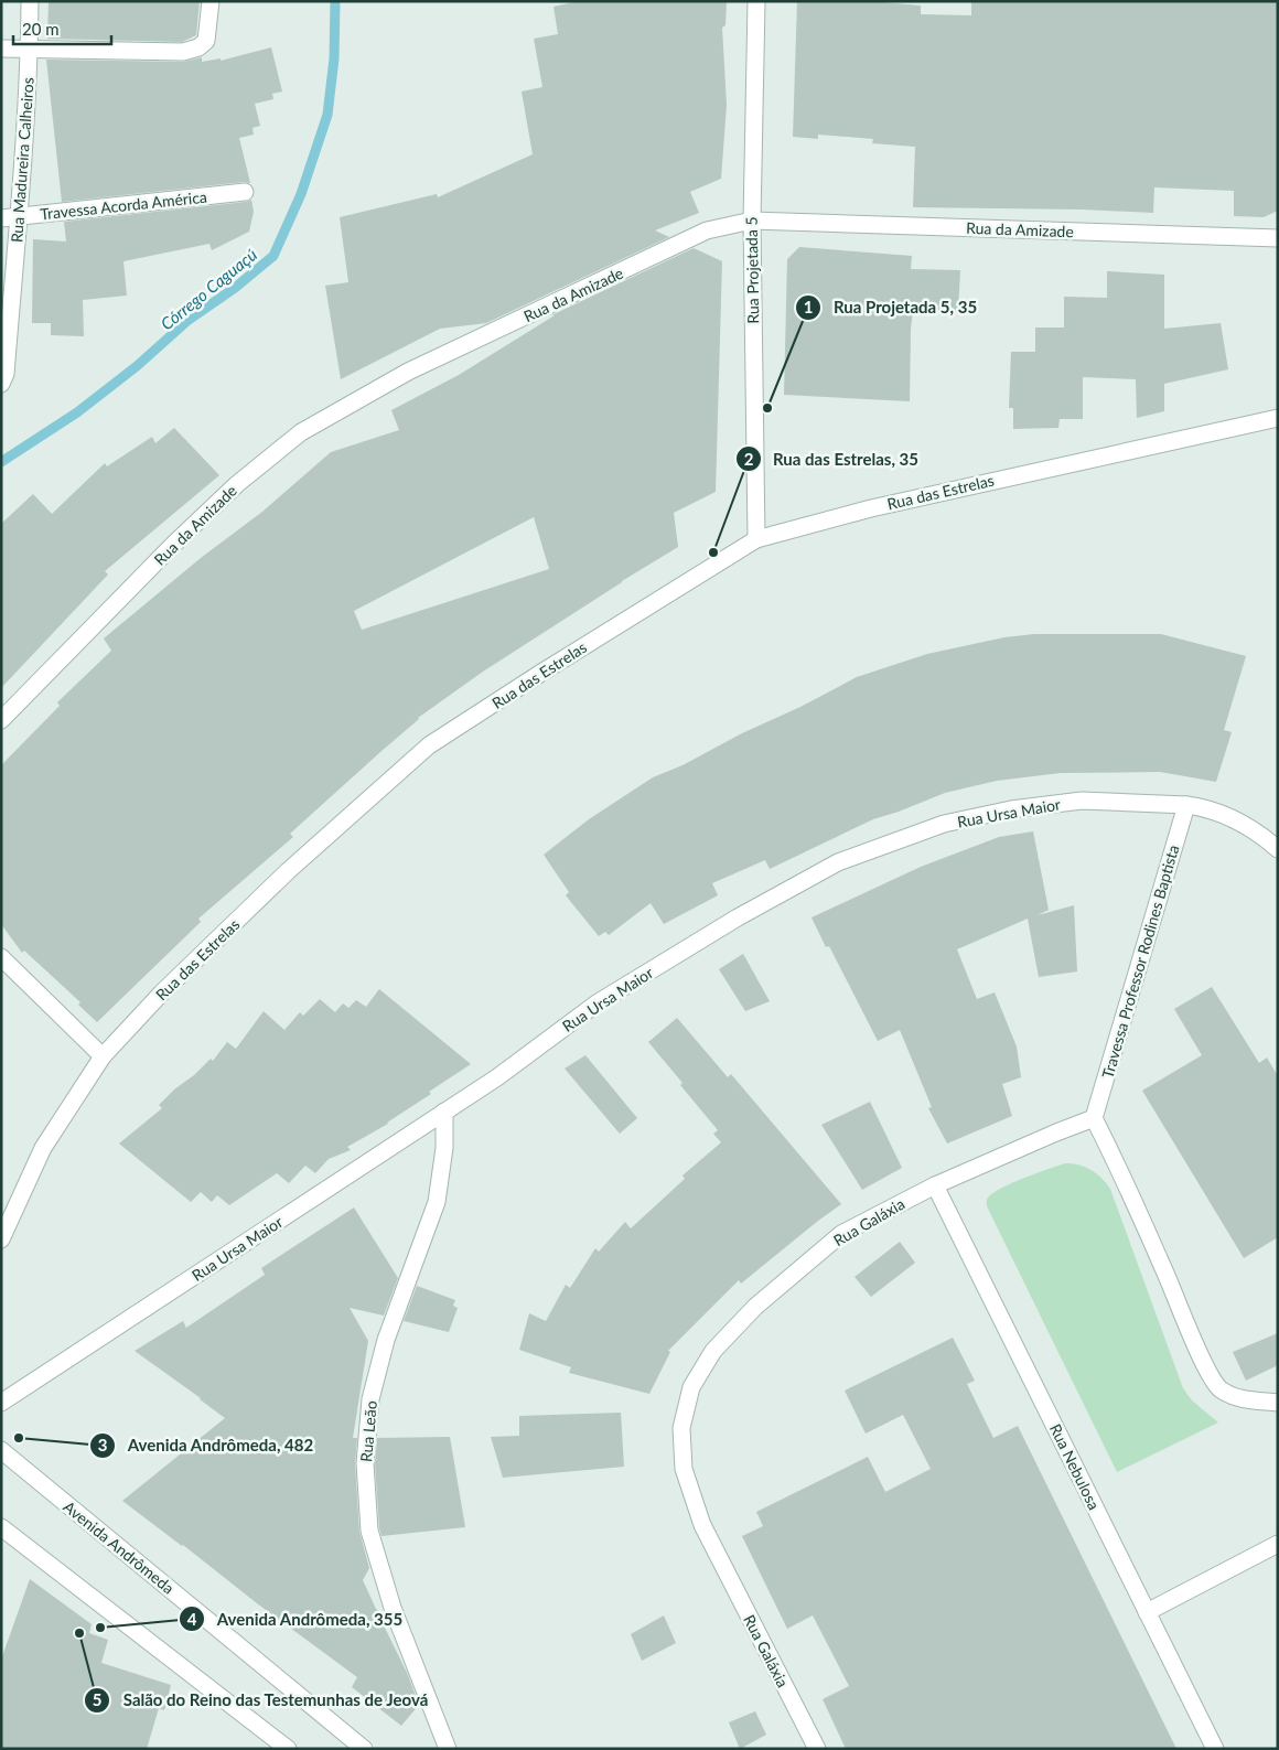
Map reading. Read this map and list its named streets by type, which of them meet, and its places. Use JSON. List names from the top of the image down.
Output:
{
  "streets": {
    "street": [
      "Rua Madureira Calheiros",
      "Travessa Acorda América",
      "Rua da Amizade",
      "Rua Projetada 5",
      "Rua das Estrelas",
      "Rua Ursa Maior",
      "Travessa Professor Rodines Baptista",
      "Rua Galáxia",
      "Rua Leão",
      "Rua Nebulosa",
      "Avenida Andrômeda"
    ]
  },
  "crossings": [
    ["Rua Madureira Calheiros", "Travessa Acorda América"],
    ["Rua da Amizade", "Rua Projetada 5"],
    ["Rua Projetada 5", "Rua das Estrelas"],
    ["Rua Ursa Maior", "Travessa Professor Rodines Baptista"],
    ["Rua Ursa Maior", "Rua Leão"],
    ["Travessa Professor Rodines Baptista", "Rua Galáxia"],
    ["Rua Galáxia", "Rua Nebulosa"]
  ],
  "water": ["Córrego Caguaçú"],
  "places": [
    "Rua Projetada 5, 35",
    "Rua das Estrelas, 35",
    "Avenida Andrômeda, 482",
    "Avenida Andrômeda, 355",
    "Salão do Reino das Testemunhas de Jeová"
  ],
  "scale_bar": "20 m"
}
